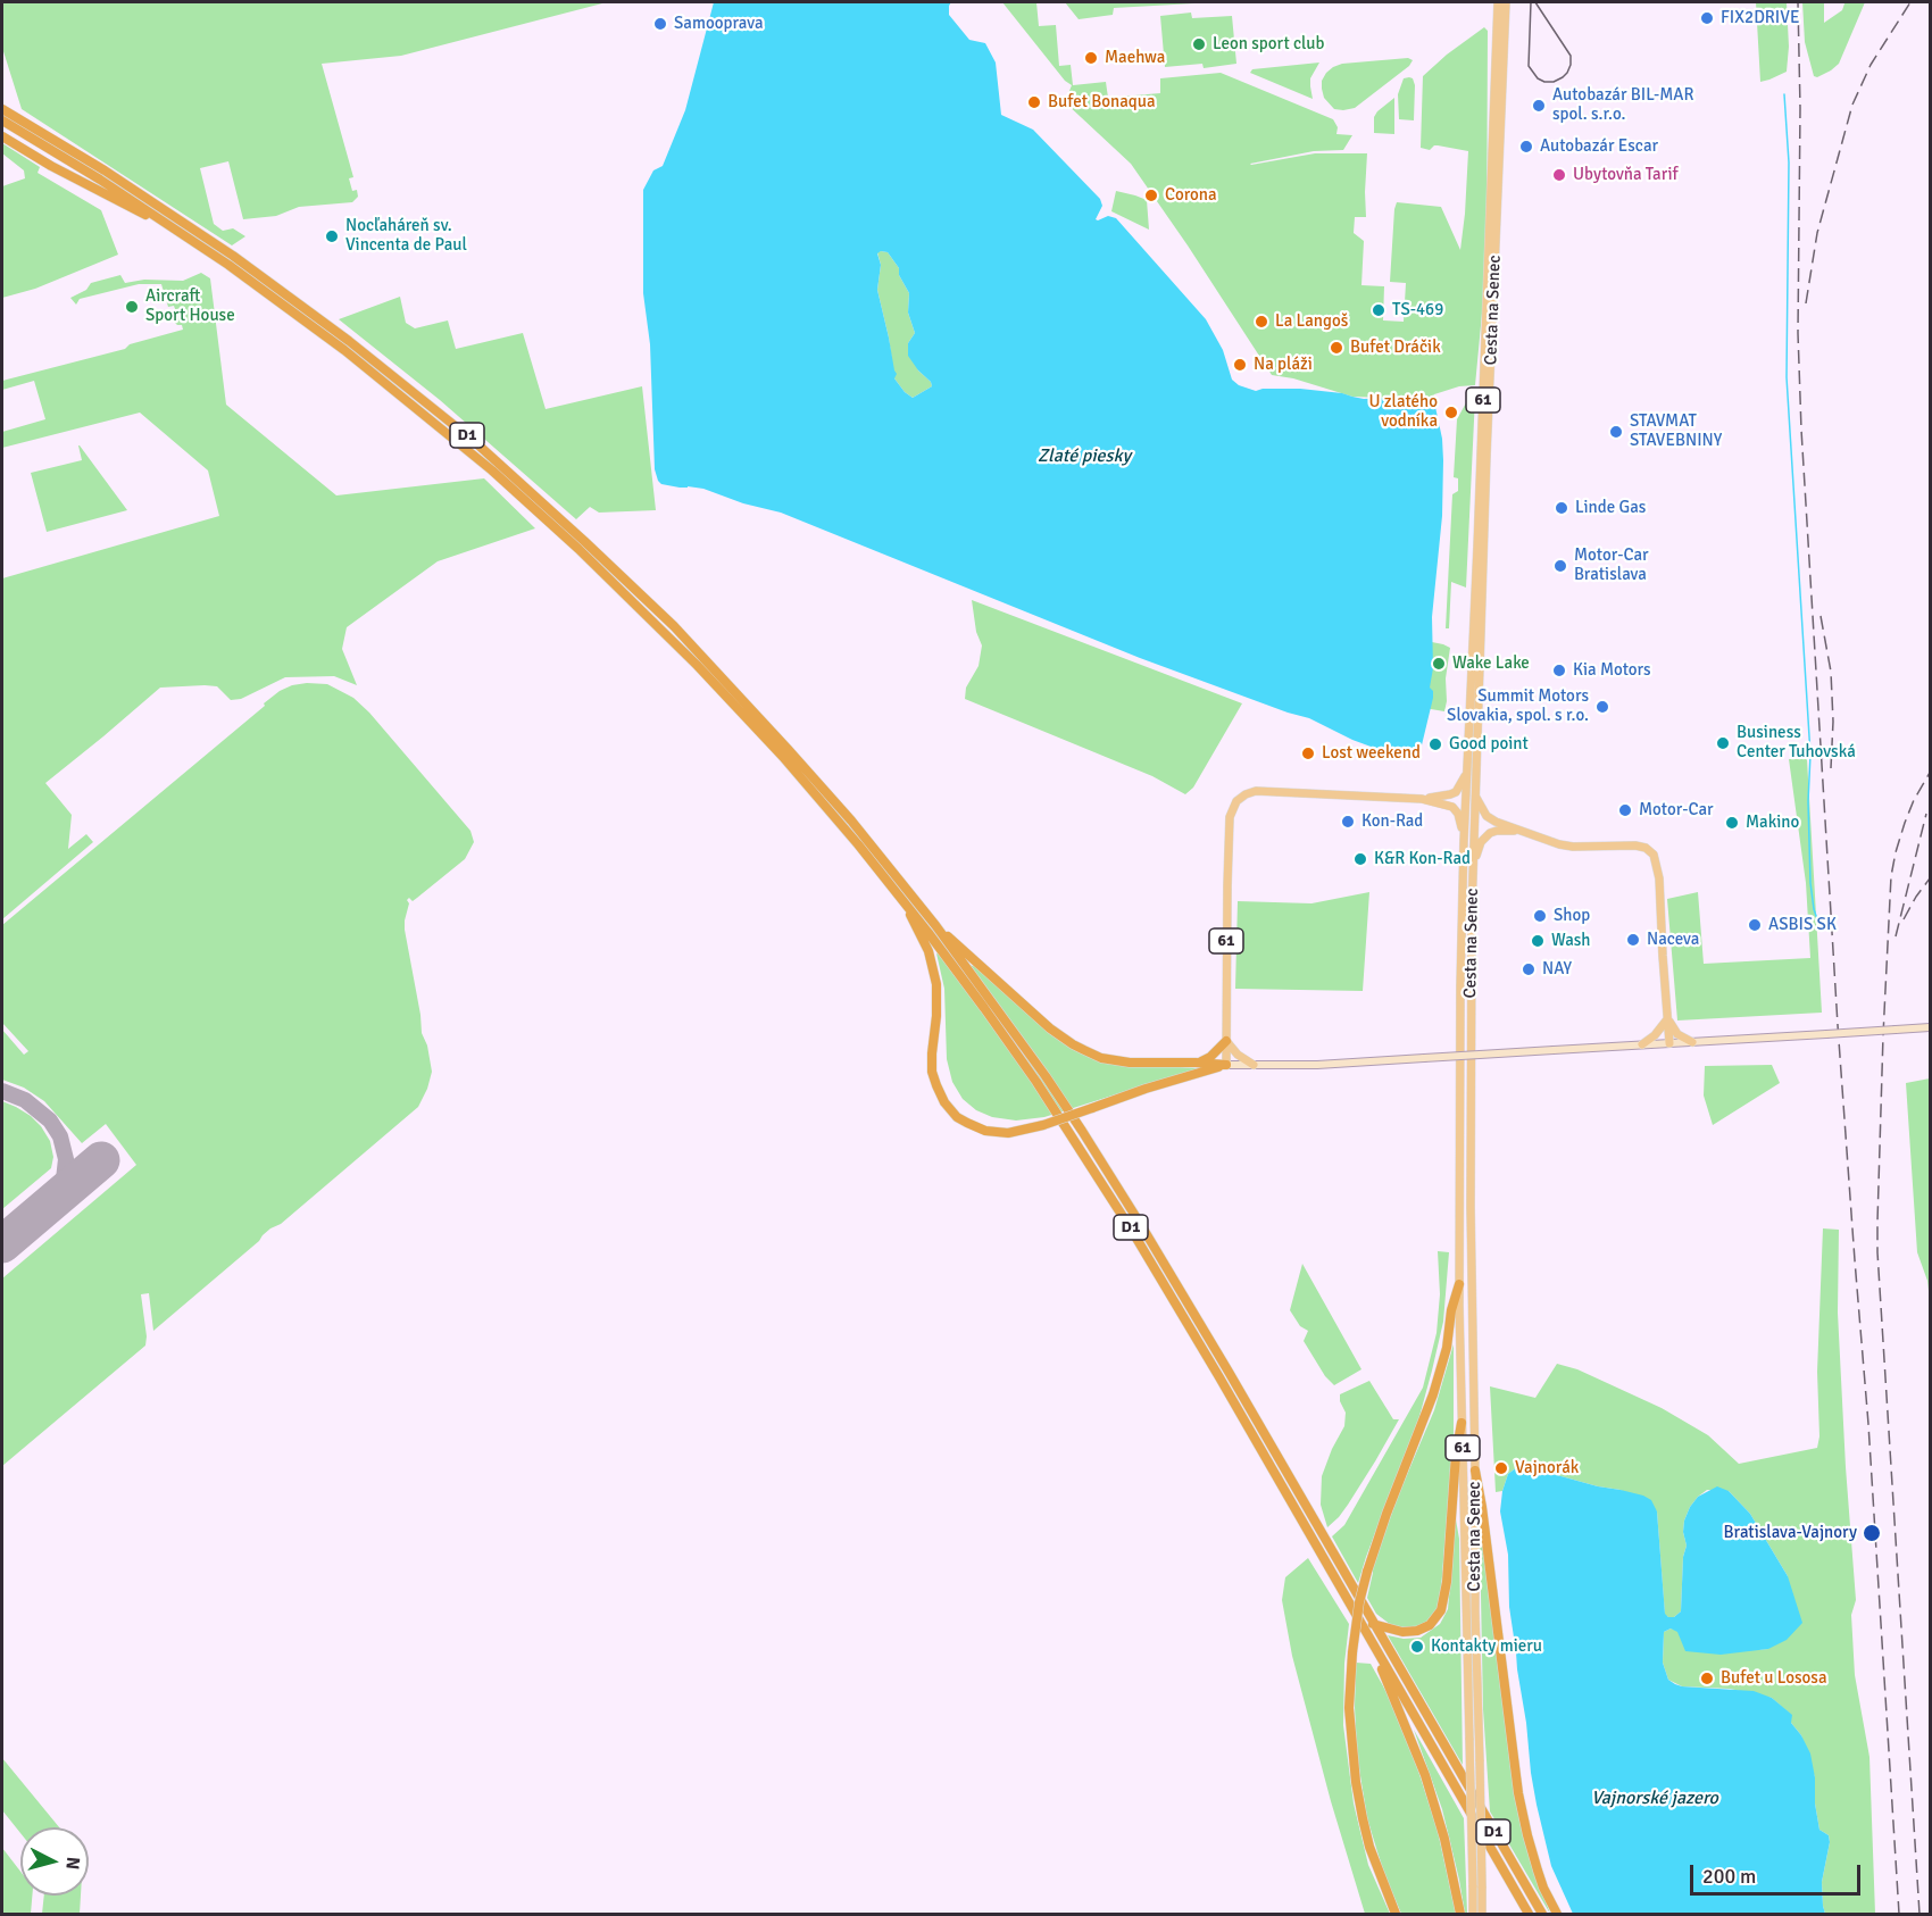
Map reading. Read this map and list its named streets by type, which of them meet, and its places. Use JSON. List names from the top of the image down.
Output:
{
  "streets": {
    "highway": ["D1"],
    "main road": ["Cesta na Senec", "61"]
  },
  "crossings": [
    ["Cesta na Senec", "61"]
  ],
  "water": ["Zlaté piesky", "Vajnorské jazero"],
  "places": [
    "FIX2DRIVE",
    "Samooprava",
    "Leon sport club",
    "Maehwa",
    "Bufet Bonaqua",
    "Autobazár BIL-MAR spol. s.r.o.",
    "Autobazár Escar",
    "Ubytovňa Tarif",
    "Corona",
    "Nocľaháreň sv. Vincenta de Paul",
    "Aircraft Sport House",
    "TS-469",
    "La Langoš",
    "Bufet Dráčik",
    "Na pláži",
    "U zlatého vodníka",
    "STAVMAT STAVEBNINY",
    "Linde Gas",
    "Motor-Car Bratislava",
    "Wake Lake",
    "Kia Motors",
    "Summit Motors Slovakia, spol. s r.o.",
    "Business Center Tuhovská",
    "Good point",
    "Lost weekend",
    "Motor-Car",
    "Kon-Rad",
    "Makino",
    "K&R Kon-Rad",
    "Shop",
    "ASBIS SK",
    "Naceva",
    "Wash",
    "NAY",
    "Vajnorák",
    "Bratislava-Vajnory",
    "Kontakty mieru",
    "Bufet u Lososa"
  ],
  "scale_bar": "200 m",
  "north": "right"
}
